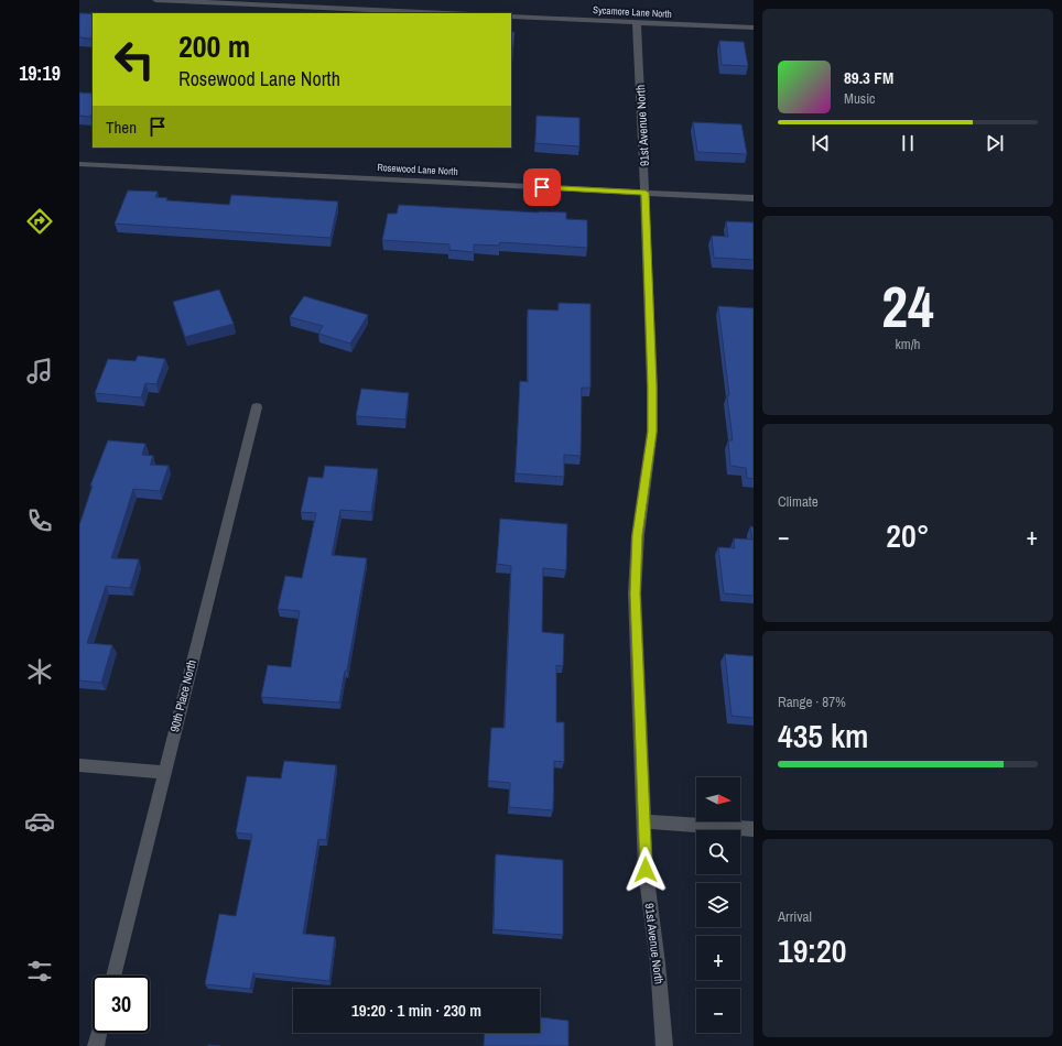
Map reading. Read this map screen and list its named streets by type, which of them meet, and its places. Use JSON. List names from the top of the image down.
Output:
{
  "streets": {
    "street": [
      "Sycamore Lane North",
      "91st Avenue North",
      "Rosewood Lane North",
      "90th Place North"
    ]
  },
  "crossings": [
    ["Sycamore Lane North", "91st Avenue North"],
    ["91st Avenue North", "Rosewood Lane North"]
  ],
  "north": "right",
  "page": {
    "tabs": "19:19",
    "turn": ["200 m", "Rosewood Lane North"],
    "song": ["89.3 FM", "Music"],
    "then": "Then",
    "tile": [
      ["24", "km/h"],
      "Climate",
      ["Range · 87%", "435 km"],
      ["Arrival", "19:20"]
    ],
    "heat": ["−", "20°", "+"],
    "map_buttons": ["+", "−"],
    "limit": "30",
    "trip": "19:20 · 1 min · 230 m"
  }
}
